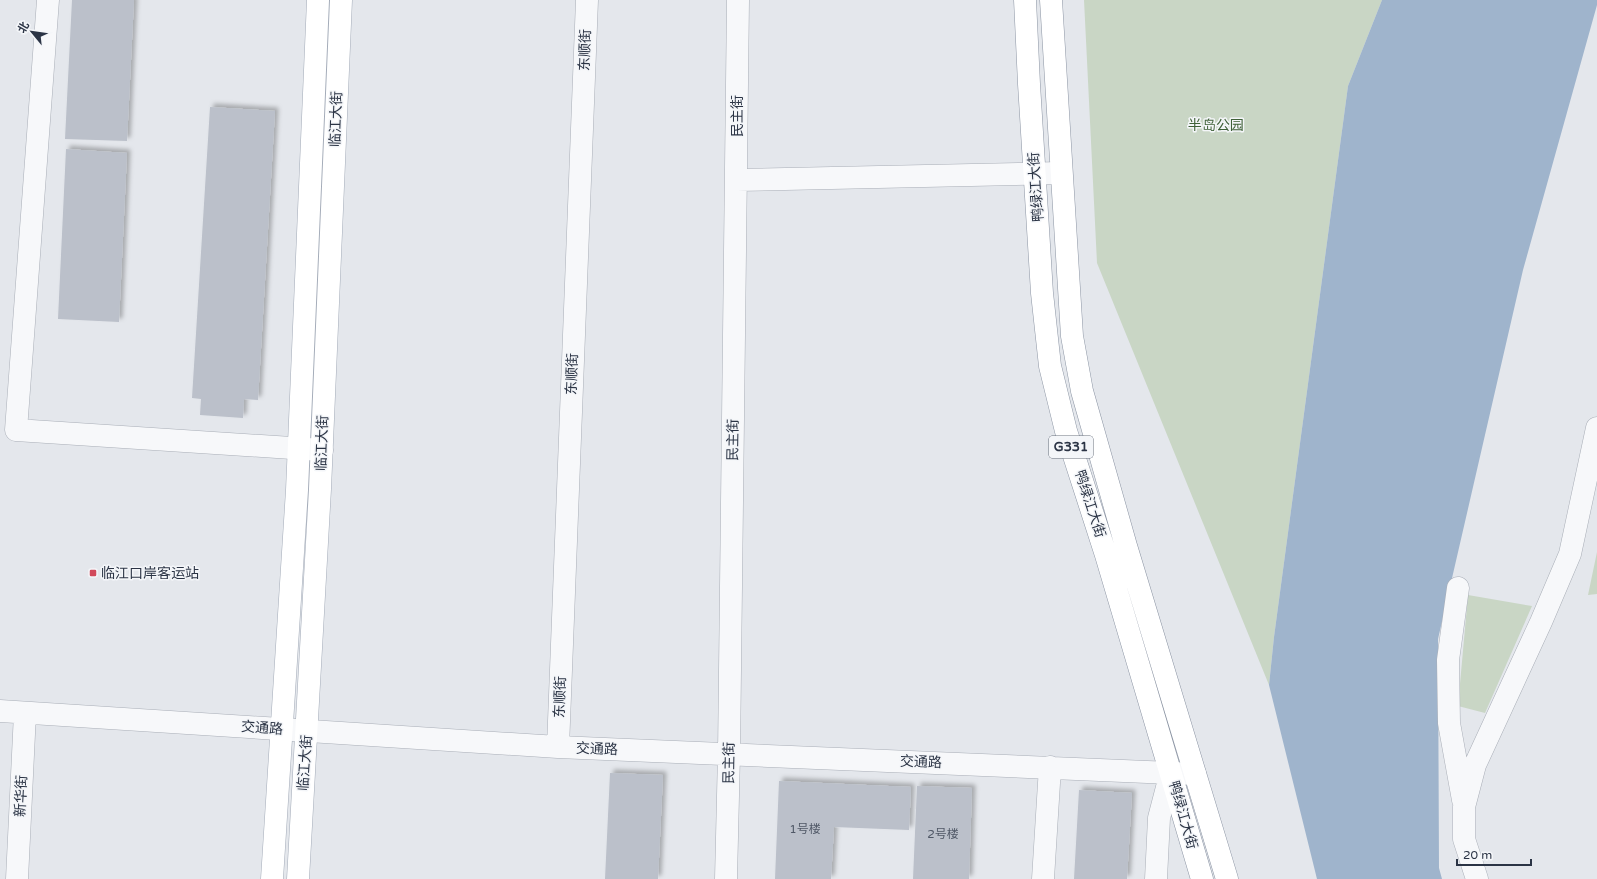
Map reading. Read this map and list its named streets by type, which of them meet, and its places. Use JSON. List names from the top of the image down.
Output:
{
  "streets": {
    "main road": ["临江大街", "鸭绿江大街", "G331"],
    "street": [
      "东顺街",
      "民主街",
      "交通路",
      "新华街"
    ]
  },
  "crossings": [
    ["东顺街", "交通路"],
    ["民主街", "交通路"],
    ["临江大街", "交通路"],
    ["鸭绿江大街", "交通路"],
    ["交通路", "新华街"]
  ],
  "parks": ["半岛公园"],
  "places": {
    "transit": ["临江口岸客运站"]
  },
  "house_numbers": ["1号楼", "2号楼"],
  "scale_bar": "20 m",
  "north": "top left"
}
